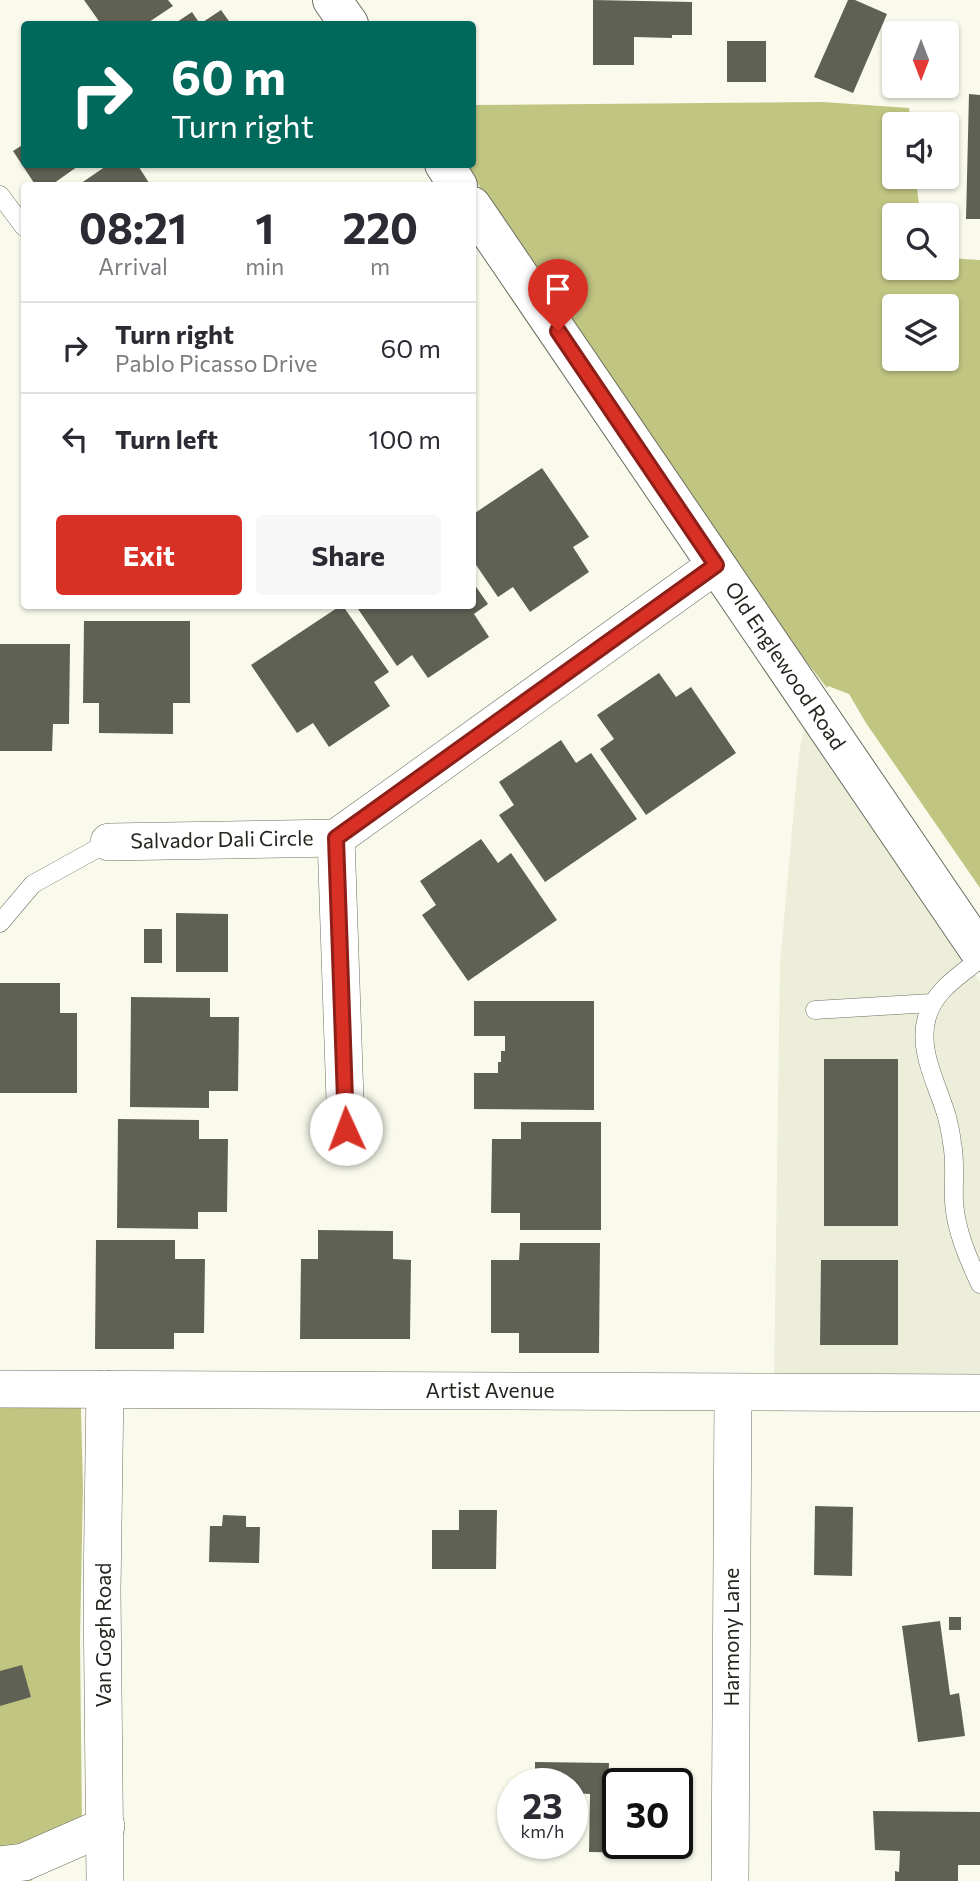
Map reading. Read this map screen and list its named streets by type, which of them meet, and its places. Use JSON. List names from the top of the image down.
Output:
{
  "streets": {
    "street": [
      "Old Englewood Road",
      "Salvador Dali Circle",
      "Artist Avenue",
      "Van Gogh Road",
      "Harmony Lane"
    ]
  },
  "crossings": [
    ["Artist Avenue", "Van Gogh Road"],
    ["Artist Avenue", "Harmony Lane"]
  ],
  "north": "bottom",
  "page": {
    "turn": ["60 m", "Turn right"],
    "eta": [
      "08:21",
      "Arrival",
      "1",
      "min",
      "220",
      "m"
    ],
    "list": [
      {
        "name": "Turn right",
        "note": "Pablo Picasso Drive",
        "value": "60 m"
      },
      {
        "name": "Turn left",
        "value": "100 m"
      }
    ],
    "buttons": ["Exit", "Share"],
    "speed": "23 km/h",
    "limit": "30"
  }
}
